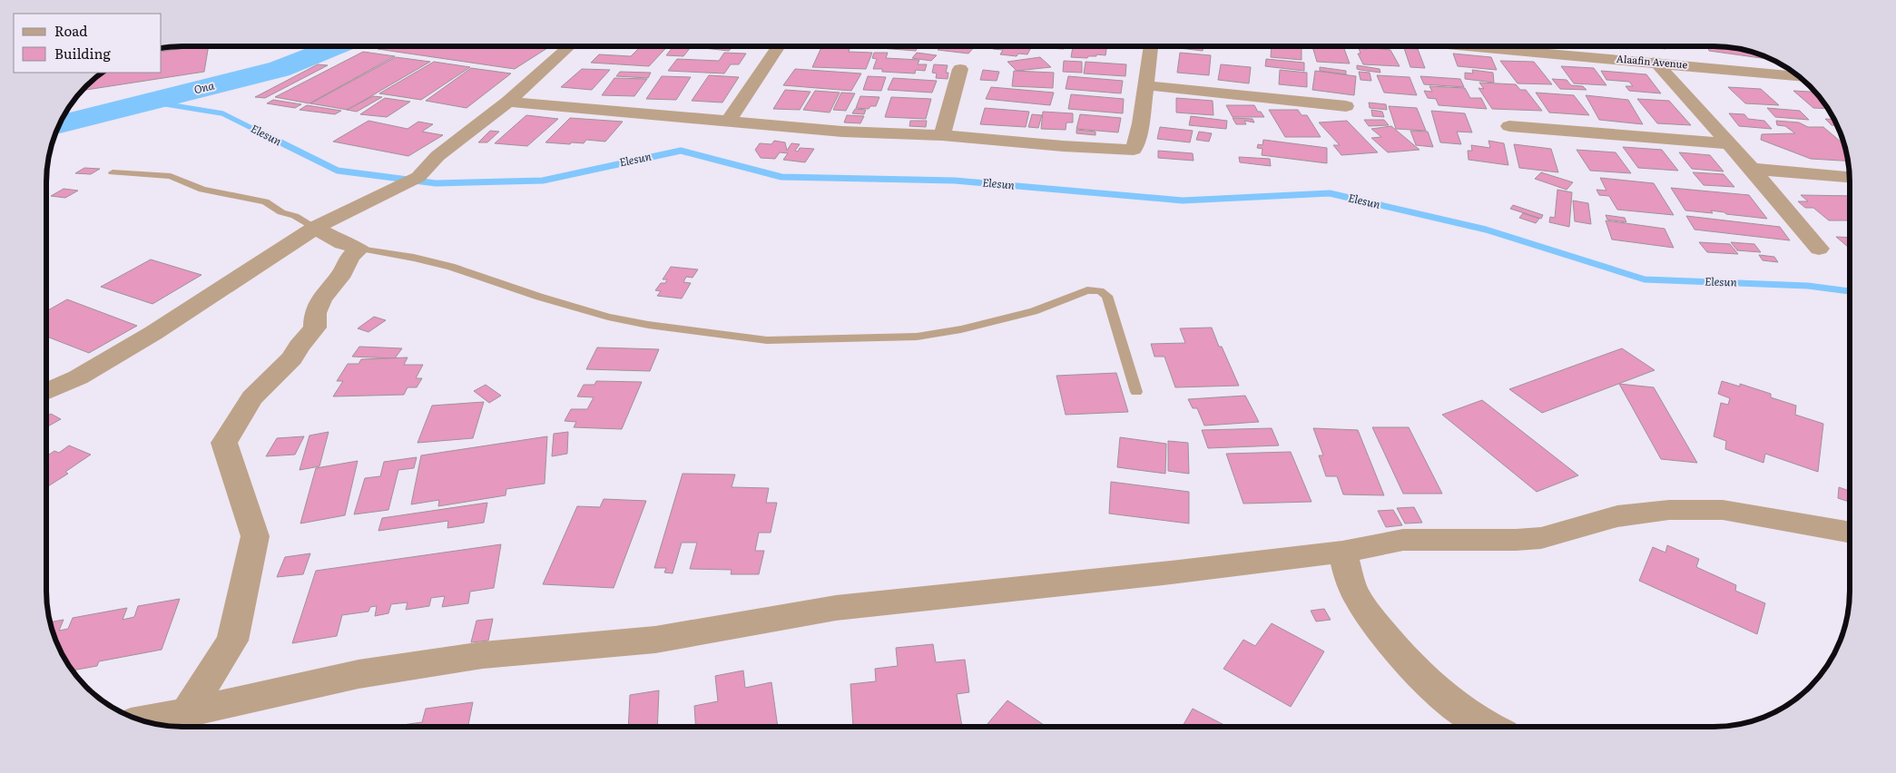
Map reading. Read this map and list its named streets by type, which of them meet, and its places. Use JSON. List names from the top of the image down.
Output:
{
  "streets": {
    "street": ["Alaafin Avenue"]
  },
  "water": ["Ona", "Elesun"],
  "legend": ["Road", "Building"]
}
